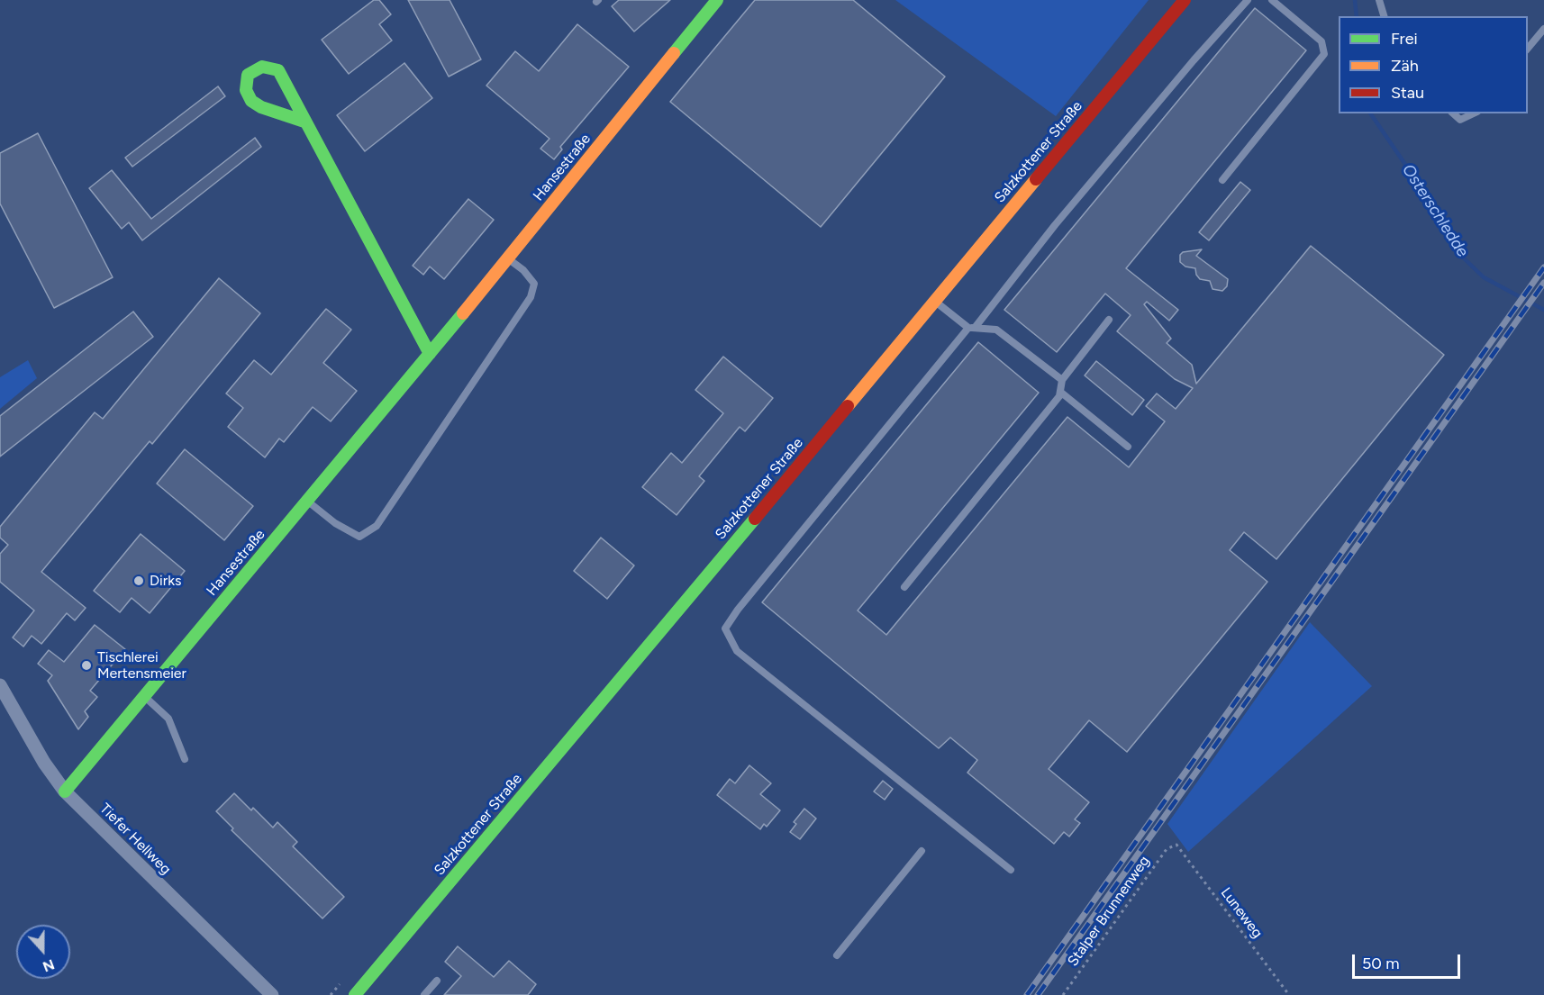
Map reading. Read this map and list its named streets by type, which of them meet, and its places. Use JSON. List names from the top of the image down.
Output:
{
  "streets": {
    "street": ["Salzkottener Straße", "Hansestraße", "Tiefer Hellweg"],
    "path": ["Stalper Brunnenweg", "Luneweg"]
  },
  "crossings": [
    ["Hansestraße", "Tiefer Hellweg"],
    ["Stalper Brunnenweg", "Luneweg"]
  ],
  "water": ["Osterschledde"],
  "places": ["Dirks", "Tischlerei Mertensmeier"],
  "legend": ["Frei", "Zäh", "Stau"],
  "scale_bar": "50 m",
  "north": "bottom"
}
